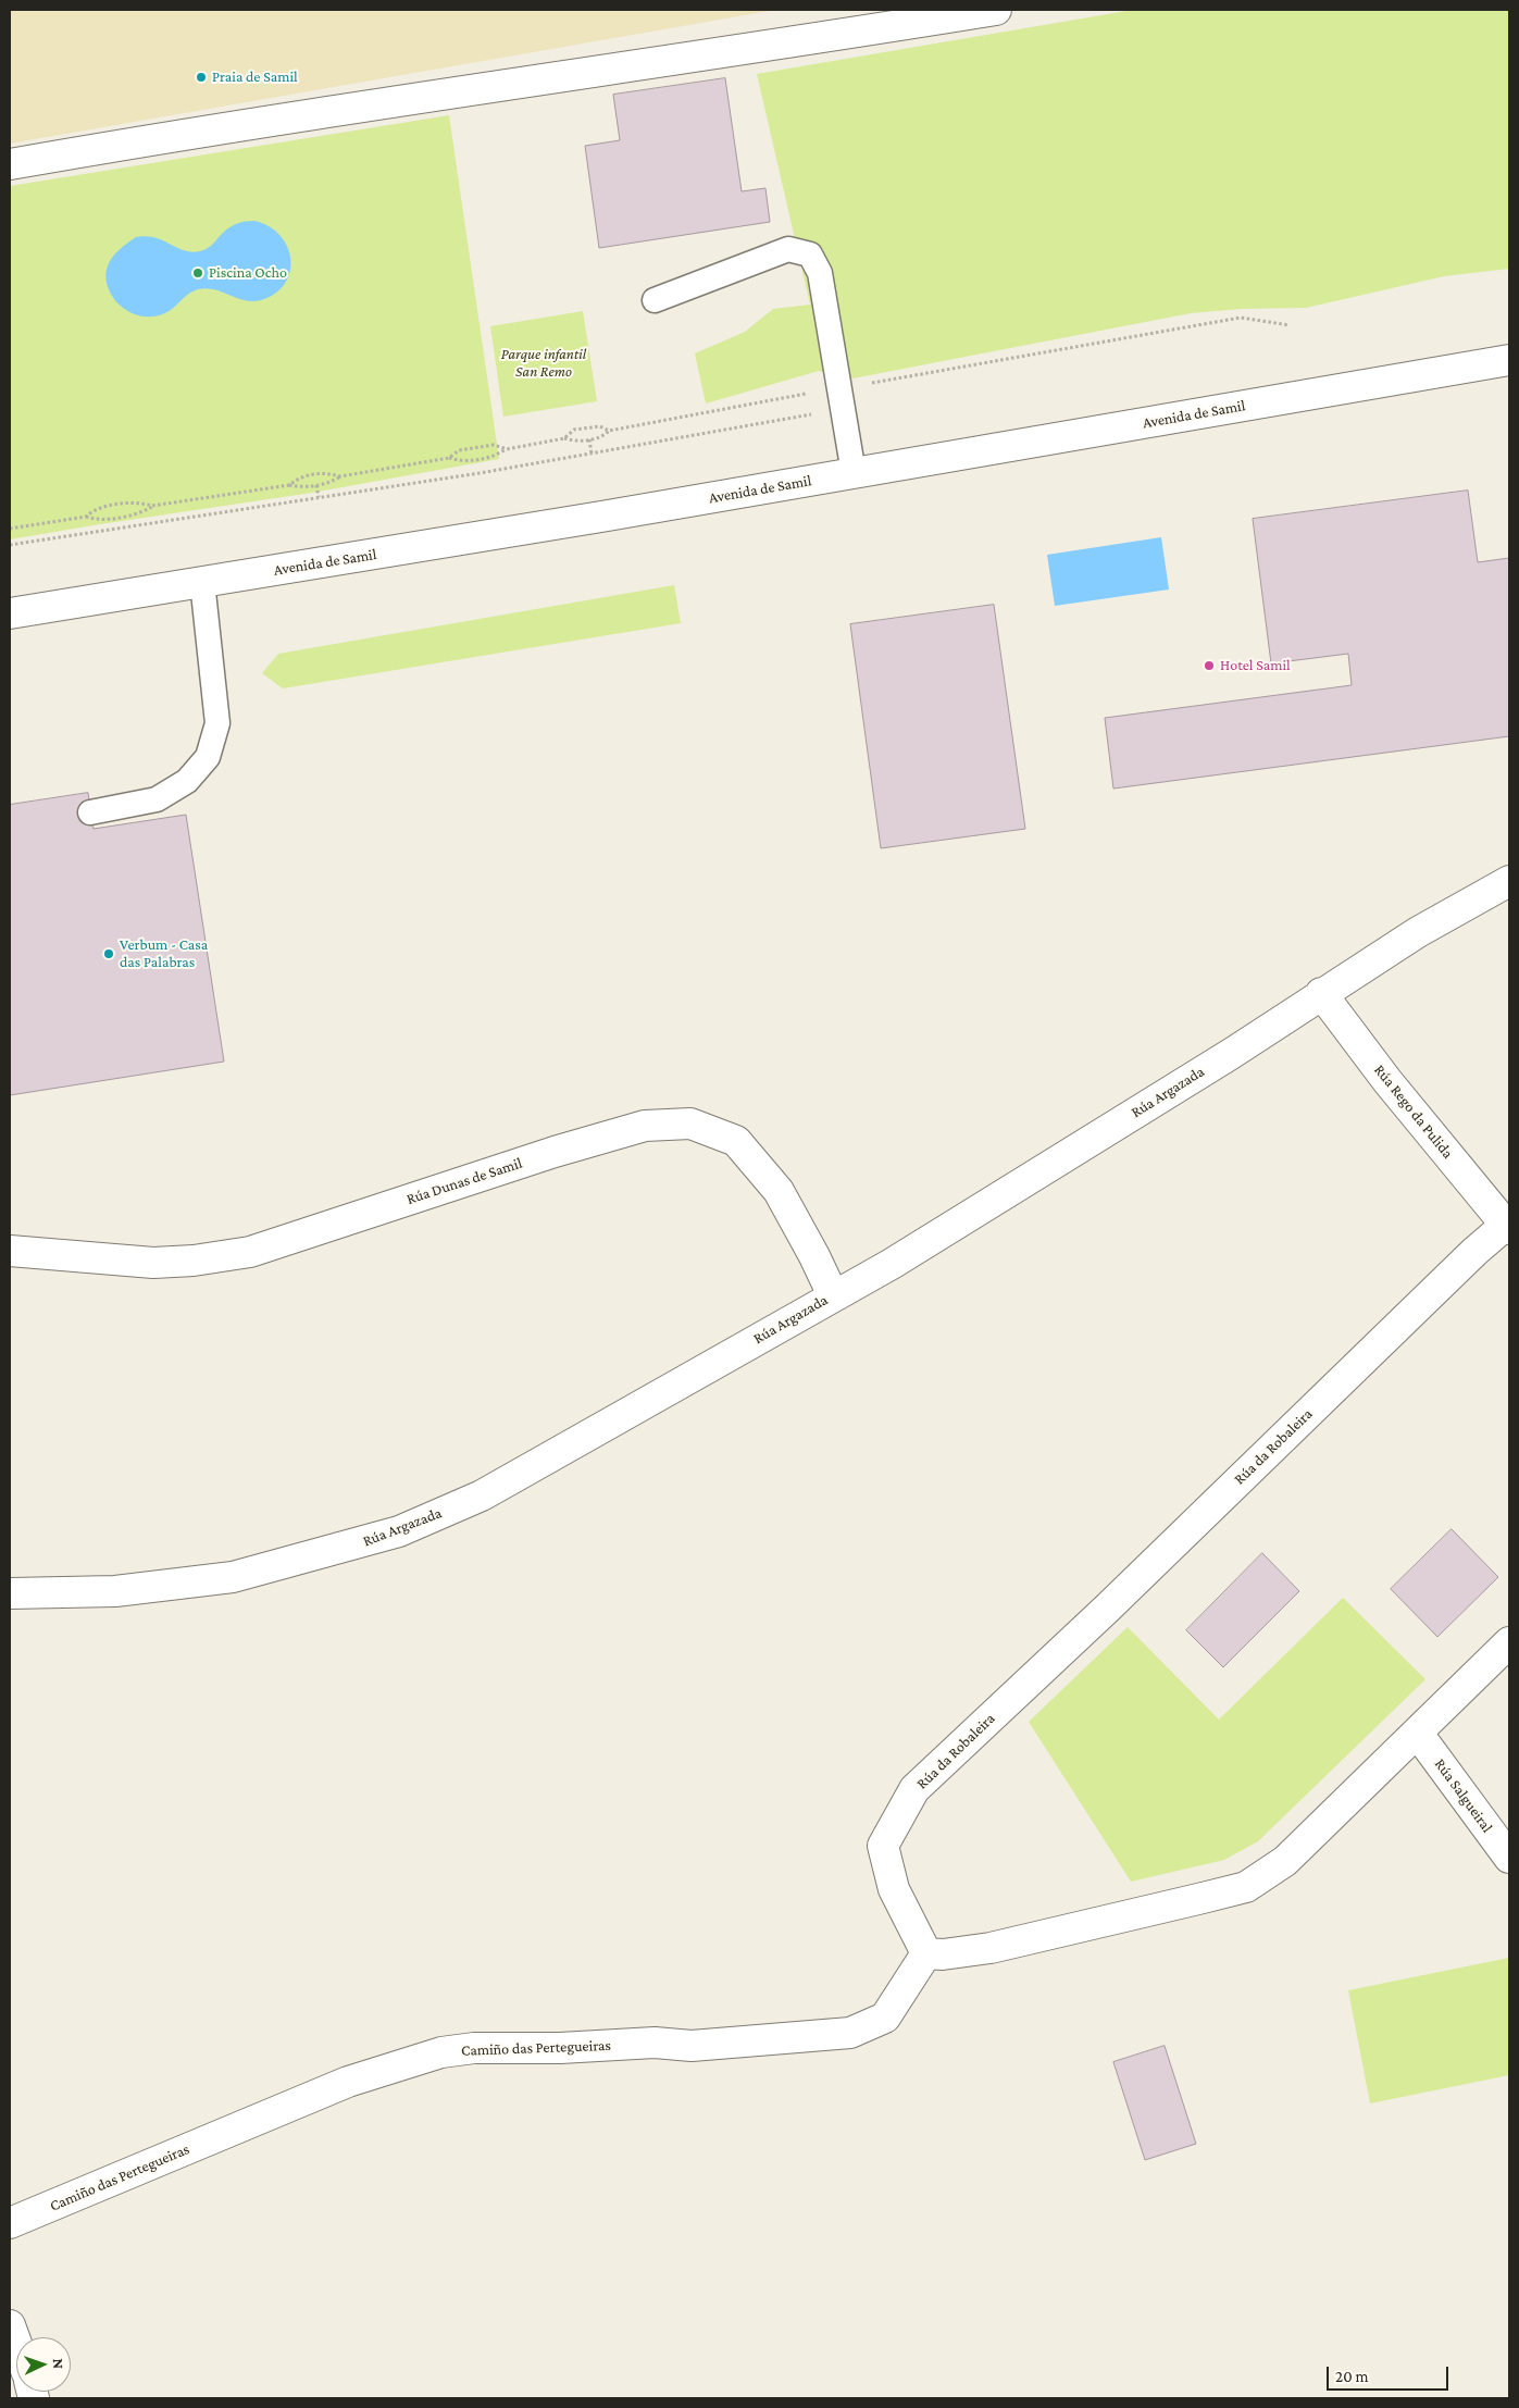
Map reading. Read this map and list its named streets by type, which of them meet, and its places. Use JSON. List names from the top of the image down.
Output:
{
  "streets": {
    "street": [
      "Avenida de Samil",
      "Rúa Argazada",
      "Rúa Rego da Pulida",
      "Rúa Dunas de Samil",
      "Rúa da Robaleira",
      "Rúa Salgueiral",
      "Camiño das Pertegueiras"
    ]
  },
  "crossings": [
    ["Rúa Argazada", "Rúa Rego da Pulida"],
    ["Rúa Argazada", "Rúa Dunas de Samil"],
    ["Rúa Rego da Pulida", "Rúa da Robaleira"],
    ["Rúa da Robaleira", "Camiño das Pertegueiras"]
  ],
  "parks": ["Parque infantil San Remo"],
  "places": [
    "Praia de Samil",
    "Piscina Ocho",
    "Hotel Samil",
    "Verbum - Casa das Palabras"
  ],
  "scale_bar": "20 m",
  "north": "right"
}
